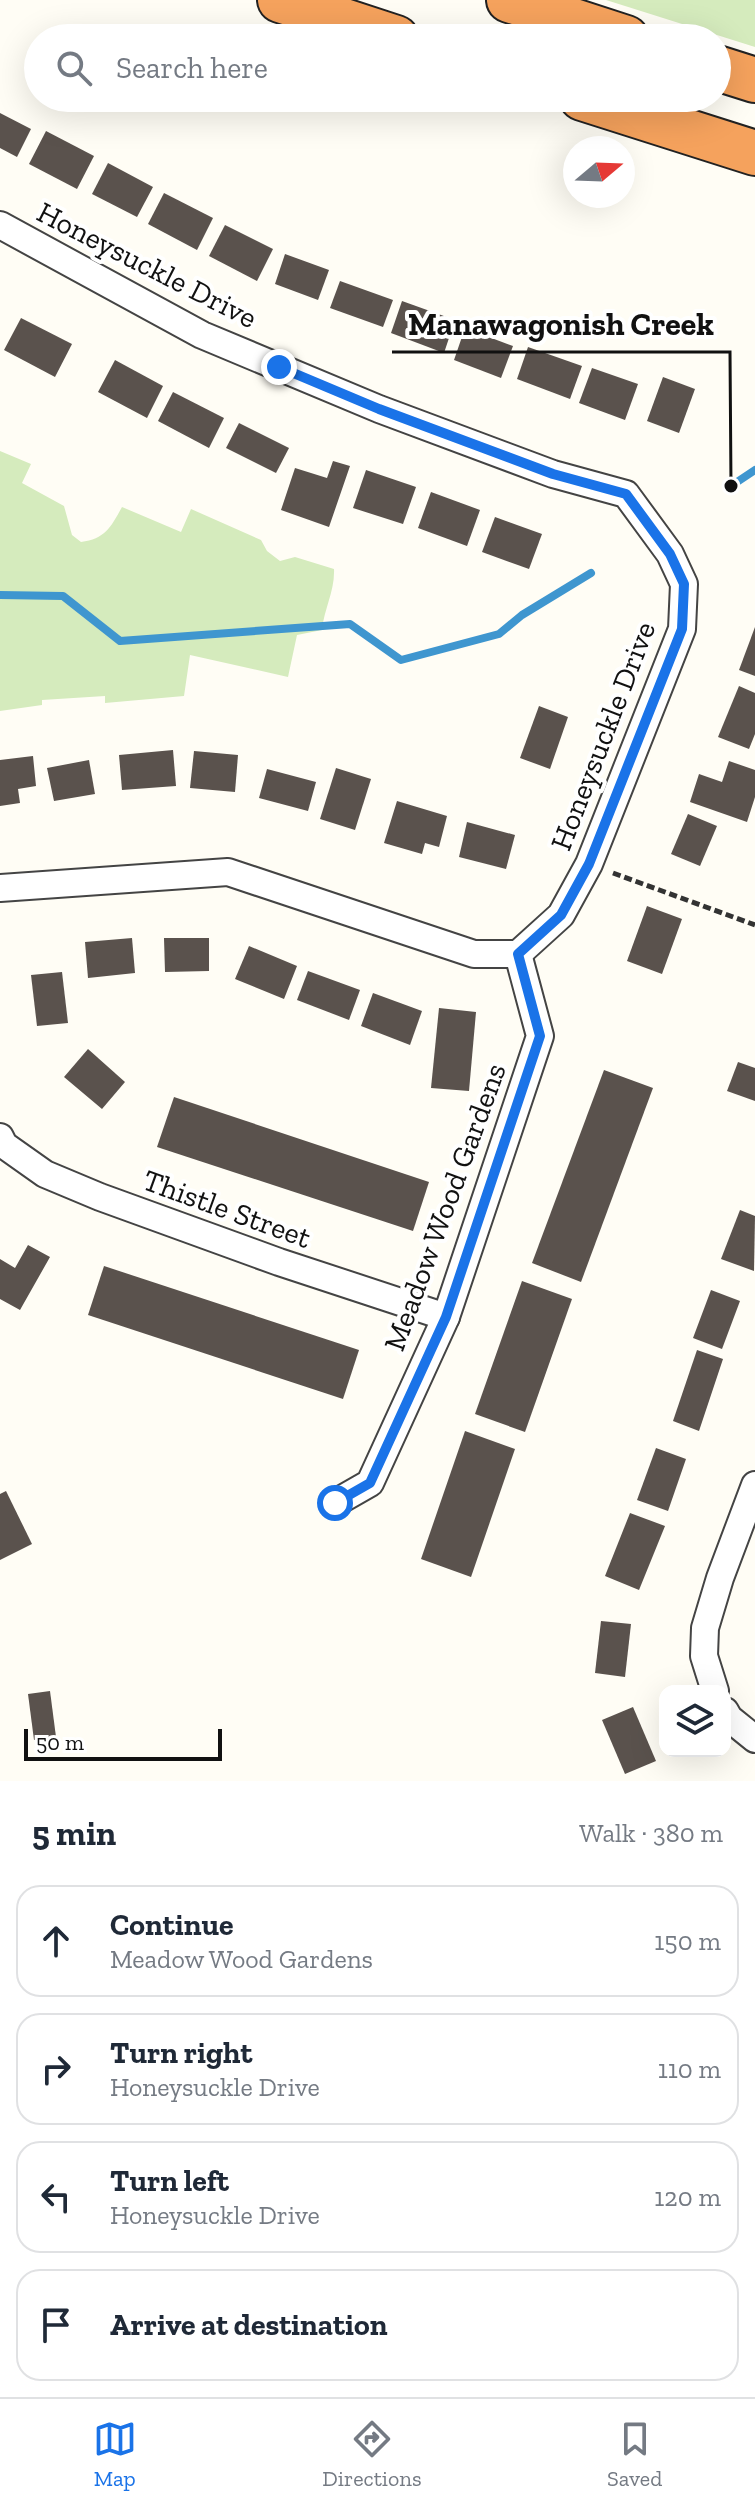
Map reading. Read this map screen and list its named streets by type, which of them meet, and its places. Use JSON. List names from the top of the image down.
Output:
{
  "streets": {
    "street": ["Honeysuckle Drive", "Meadow Wood Gardens", "Thistle Street"]
  },
  "crossings": [
    ["Honeysuckle Drive", "Meadow Wood Gardens"],
    ["Meadow Wood Gardens", "Thistle Street"]
  ],
  "places": ["Manawagonish Creek"],
  "scale_bar": "50 m",
  "north": "right",
  "page": {
    "search": "Search here",
    "scale": "50 m",
    "heading": ["5 min", "Walk · 380 m"],
    "list": [
      ["Continue", "Meadow Wood Gardens", "150 m"],
      ["Turn right", "Honeysuckle Drive", "110 m"],
      ["Turn left", "Honeysuckle Drive", "120 m"],
      "Arrive at destination"
    ],
    "nav": ["Map", "Directions", "Saved"]
  }
}
